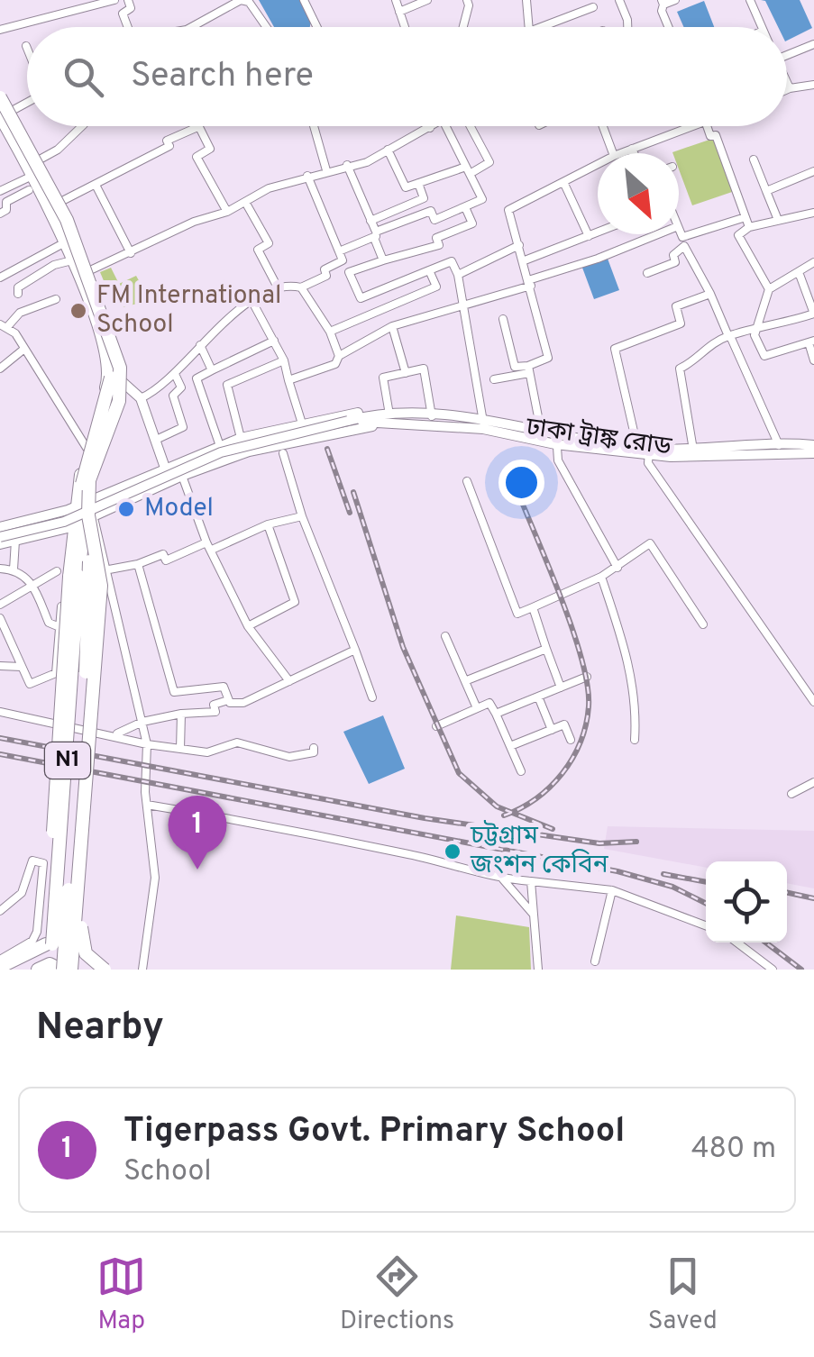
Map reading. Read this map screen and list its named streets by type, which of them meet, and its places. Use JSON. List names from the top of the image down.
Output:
{
  "streets": {
    "highway": ["N1"],
    "main road": ["ঢাকা ট্রাঙ্ক রোড"]
  },
  "crossings": [
    ["ঢাকা ট্রাঙ্ক রোড", "N1"]
  ],
  "places": ["FM International School", "Model", "চট্টগ্রাম জংশন কেবিন"],
  "north": "bottom right",
  "page": {
    "search": "Search here",
    "pins": "1",
    "heading": "Nearby",
    "list": [
      {
        "mark": "1",
        "name": "Tigerpass Govt. Primary School",
        "note": "School",
        "value": "480 m"
      }
    ],
    "nav": ["Map", "Directions", "Saved"]
  }
}
